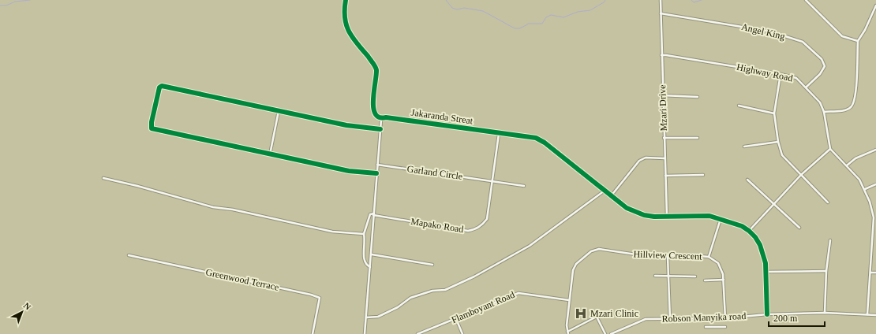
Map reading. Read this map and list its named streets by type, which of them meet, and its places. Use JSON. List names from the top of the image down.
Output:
{
  "streets": {
    "street": [
      "Angel King",
      "Highway Road",
      "Mzari Drive",
      "Jakaranda Streat",
      "Garland Circle",
      "Mapako Road",
      "Hillview Crescent",
      "Greenwood Terrace",
      "Flamboyant Road",
      "Robson Manyika road"
    ]
  },
  "crossings": [
    ["Angel King", "Highway Road"],
    ["Angel King", "Mzari Drive"],
    ["Highway Road", "Mzari Drive"],
    ["Mzari Drive", "Jakaranda Streat"],
    ["Jakaranda Streat", "Mapako Road"],
    ["Garland Circle", "Mapako Road"],
    ["Hillview Crescent", "Flamboyant Road"],
    ["Hillview Crescent", "Robson Manyika road"]
  ],
  "places": {
    "hospital": ["Mzari Clinic"]
  },
  "scale_bar": "200 m",
  "north": "top right"
}
